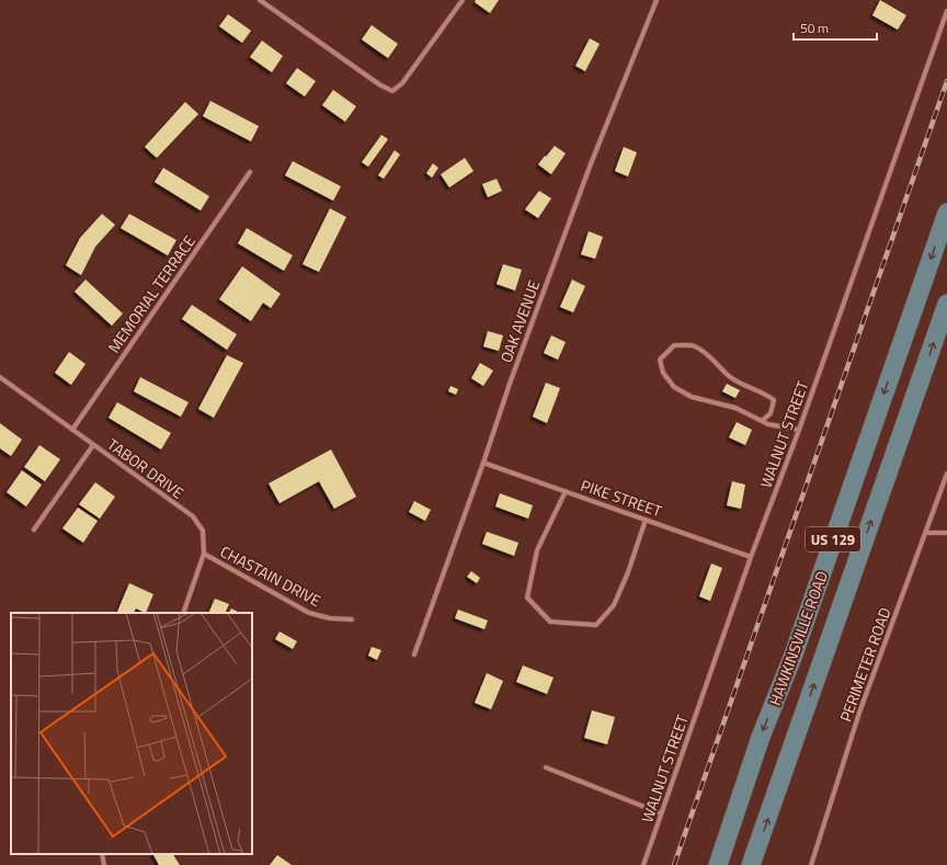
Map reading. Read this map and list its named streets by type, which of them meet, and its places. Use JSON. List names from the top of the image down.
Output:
{
  "streets": {
    "main road": ["US 129", "HAWKINSVILLE ROAD"],
    "street": [
      "MEMORIAL TERRACE",
      "OAK AVENUE",
      "WALNUT STREET",
      "TABOR DRIVE",
      "PIKE STREET",
      "CHASTAIN DRIVE",
      "PERIMETER ROAD"
    ]
  },
  "crossings": [
    ["MEMORIAL TERRACE", "TABOR DRIVE"],
    ["OAK AVENUE", "PIKE STREET"],
    ["WALNUT STREET", "PIKE STREET"],
    ["TABOR DRIVE", "CHASTAIN DRIVE"]
  ],
  "scale_bar": "50 m"
}
